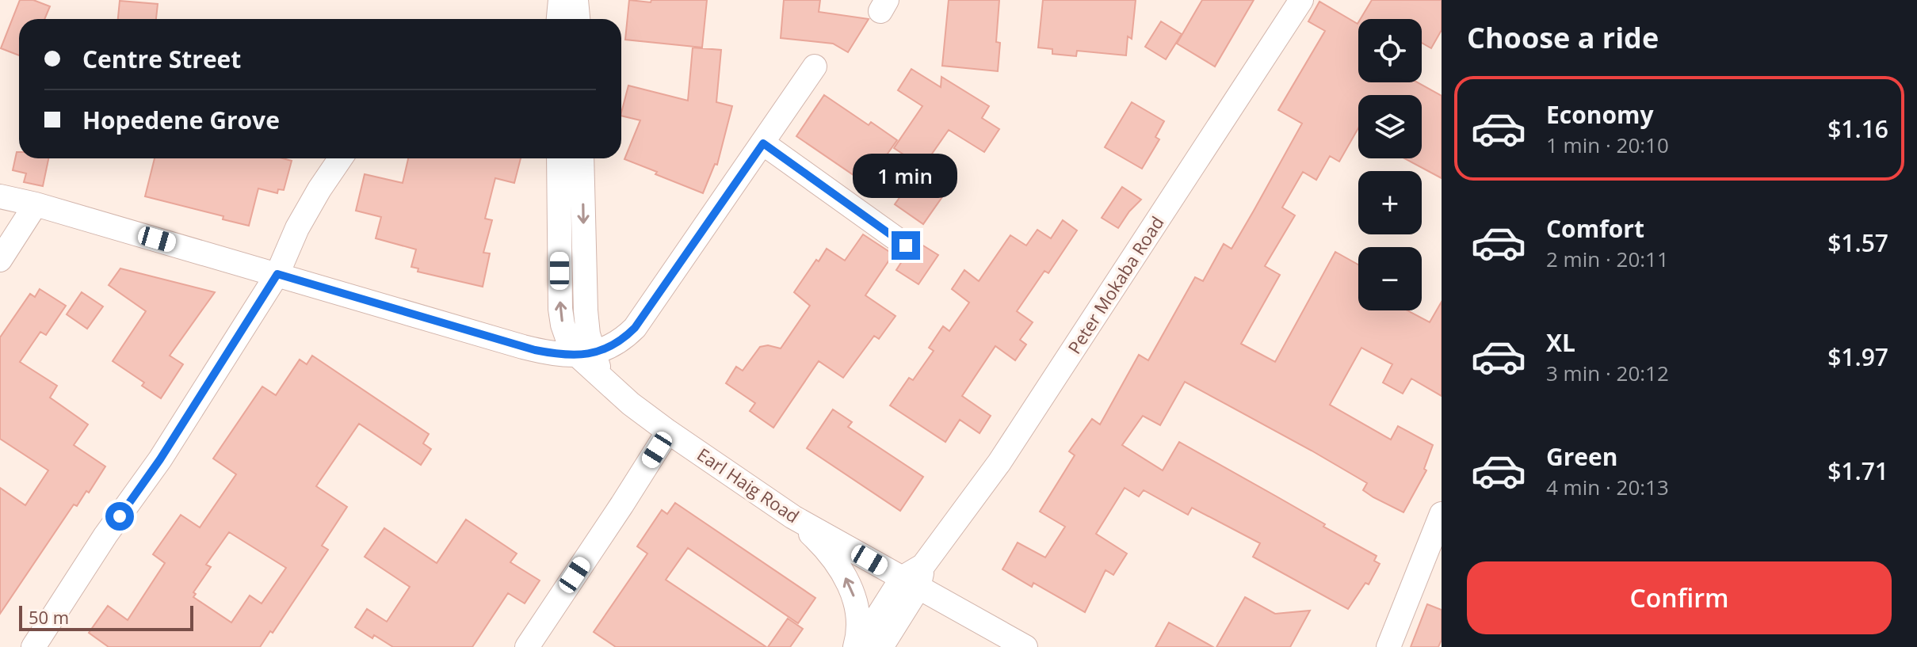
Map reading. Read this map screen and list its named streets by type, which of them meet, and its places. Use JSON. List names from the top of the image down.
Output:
{
  "streets": {
    "street": ["Peter Mokaba Road", "Earl Haig Road"]
  },
  "crossings": [
    ["Peter Mokaba Road", "Earl Haig Road"]
  ],
  "scale_bar": "50 m",
  "page": {
    "heading": "Choose a ride",
    "map_buttons": ["+", "−"],
    "banner": ["Centre Street", "Hopedene Grove"],
    "list": [
      {
        "name": "Economy",
        "note": "1 min · 20:10",
        "value": "$1.16"
      },
      {
        "name": "Comfort",
        "note": "2 min · 20:11",
        "value": "$1.57"
      },
      {
        "name": "XL",
        "note": "3 min · 20:12",
        "value": "$1.97"
      },
      {
        "name": "Green",
        "note": "4 min · 20:13",
        "value": "$1.71"
      }
    ],
    "bubble": "1 min",
    "buttons": "Confirm",
    "scale": "50 m"
  }
}
